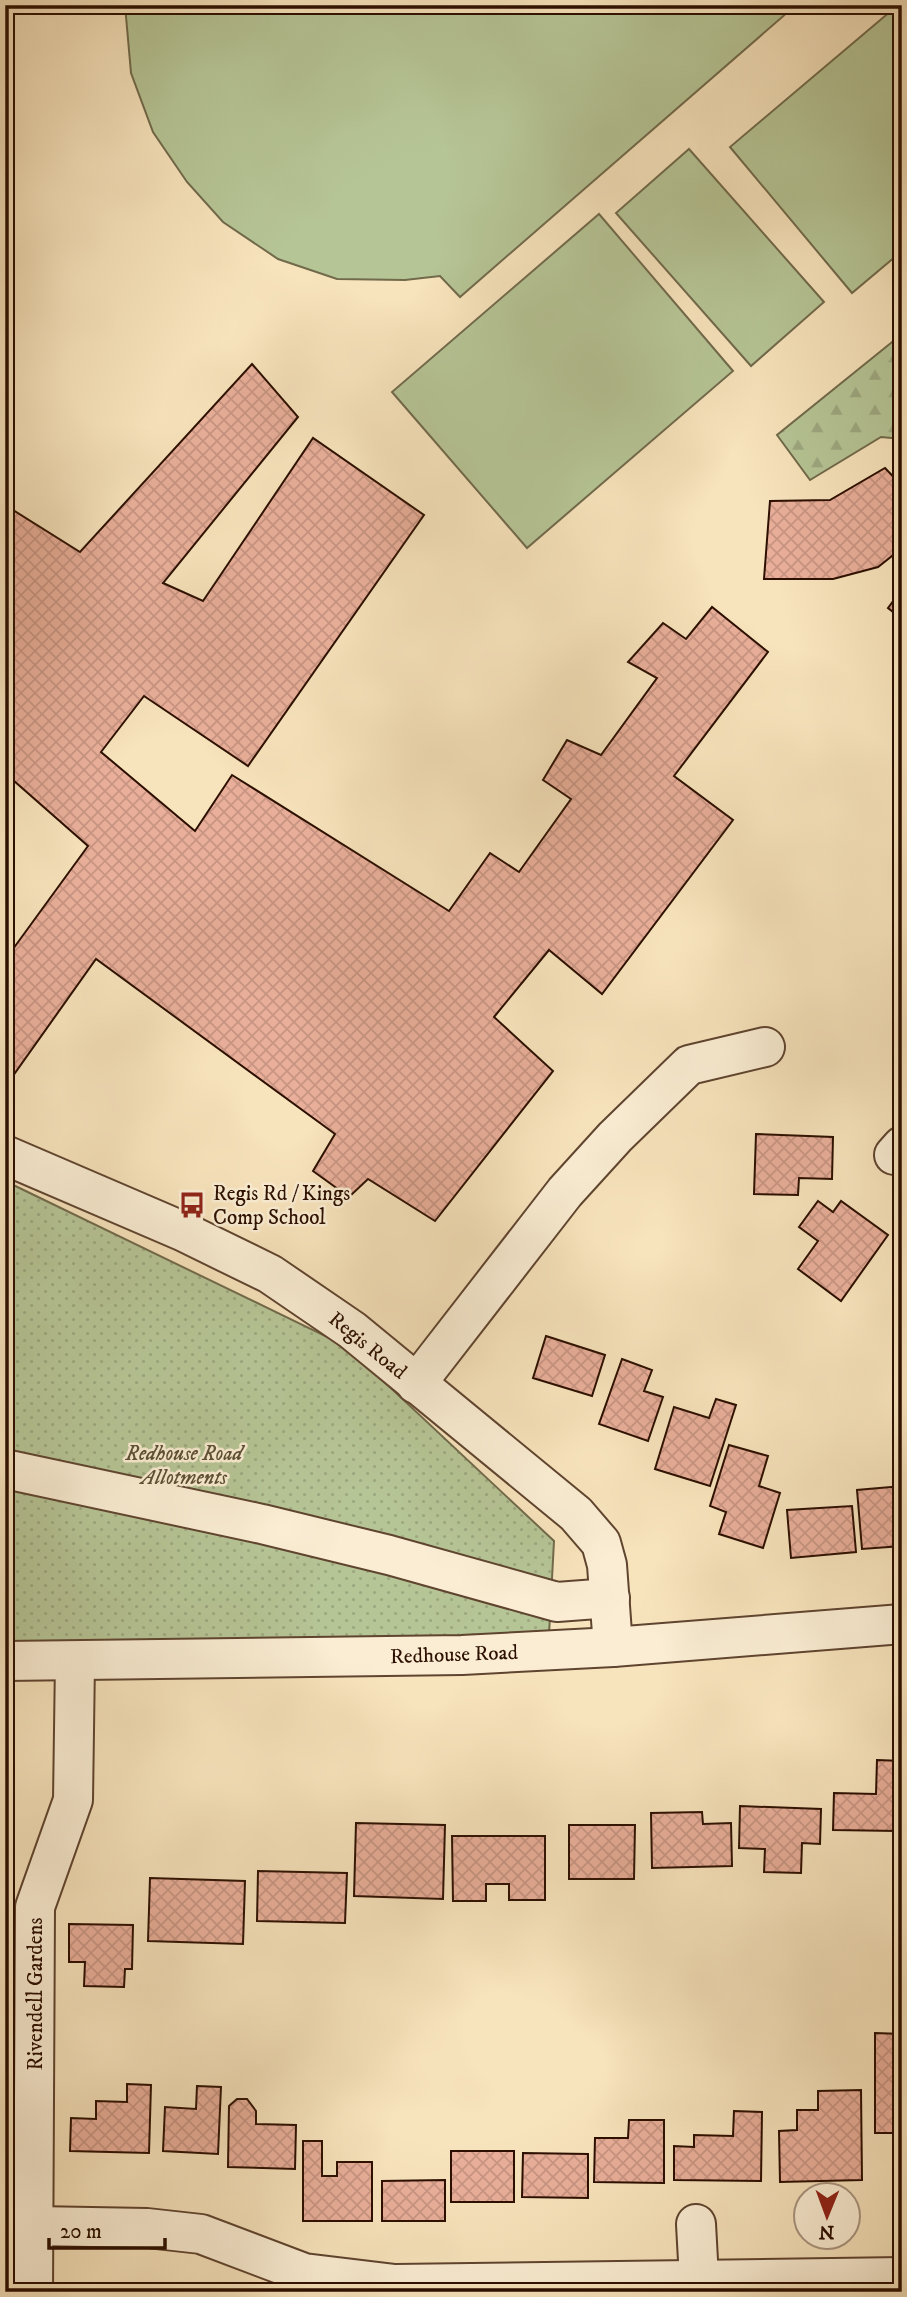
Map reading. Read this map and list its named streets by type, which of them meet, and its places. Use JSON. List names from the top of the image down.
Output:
{
  "streets": {
    "street": ["Regis Road", "Redhouse Road", "Rivendell Gardens"]
  },
  "crossings": [
    ["Regis Road", "Redhouse Road"],
    ["Redhouse Road", "Rivendell Gardens"]
  ],
  "parks": ["Redhouse Road Allotments"],
  "places": {
    "bus stop": ["Regis Rd / Kings Comp School"]
  },
  "scale_bar": "20 m",
  "north": "bottom"
}
